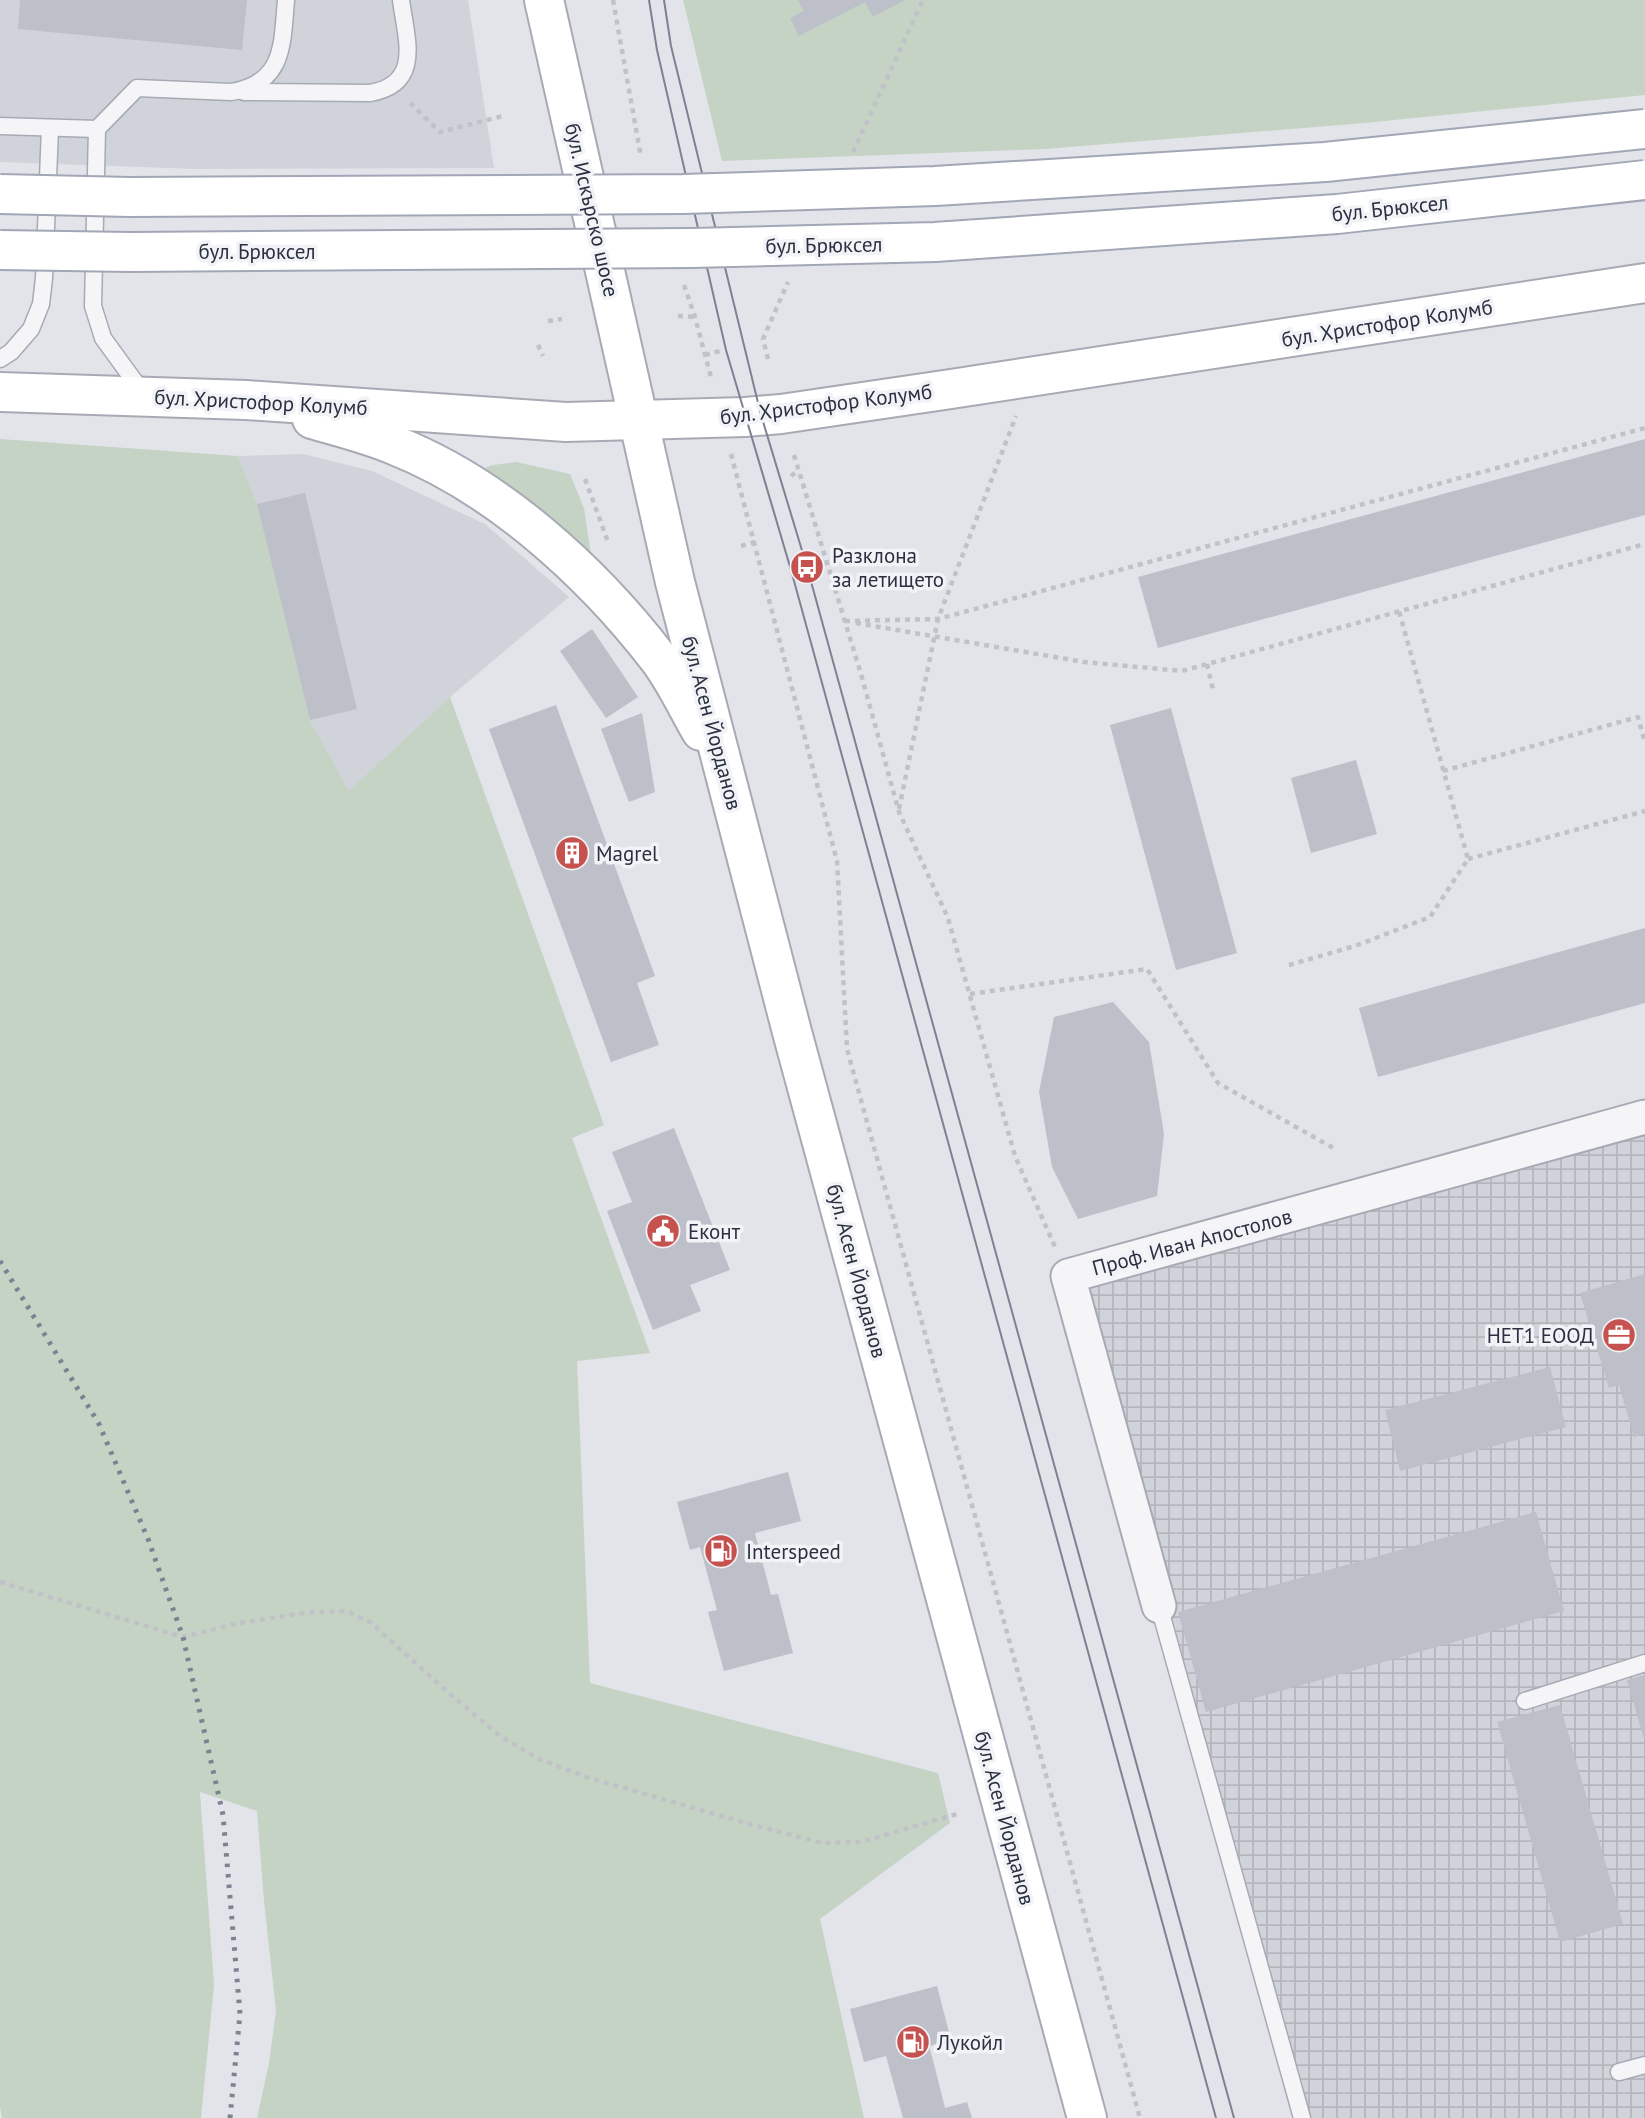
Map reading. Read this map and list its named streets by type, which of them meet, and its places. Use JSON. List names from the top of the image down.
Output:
{
  "streets": {
    "main road": [
      "бул. Брюксел",
      "бул. Искърско шосе",
      "бул. Христофор Колумб",
      "бул. Асен Йорданов"
    ],
    "street": ["Проф. Иван Апостолов"]
  },
  "crossings": [
    ["бул. Искърско шосе", "бул. Христофор Колумб"],
    ["бул. Искърско шосе", "бул. Асен Йорданов"],
    ["бул. Христофор Колумб", "бул. Асен Йорданов"]
  ],
  "places": {
    "bus stop": ["Разклона за летището"],
    "building": ["Magrel"],
    "public building": ["Еконт"],
    "office": ["НЕТ1 ЕООД"],
    "fuel station": ["Interspeed", "Лукойл"]
  }
}
